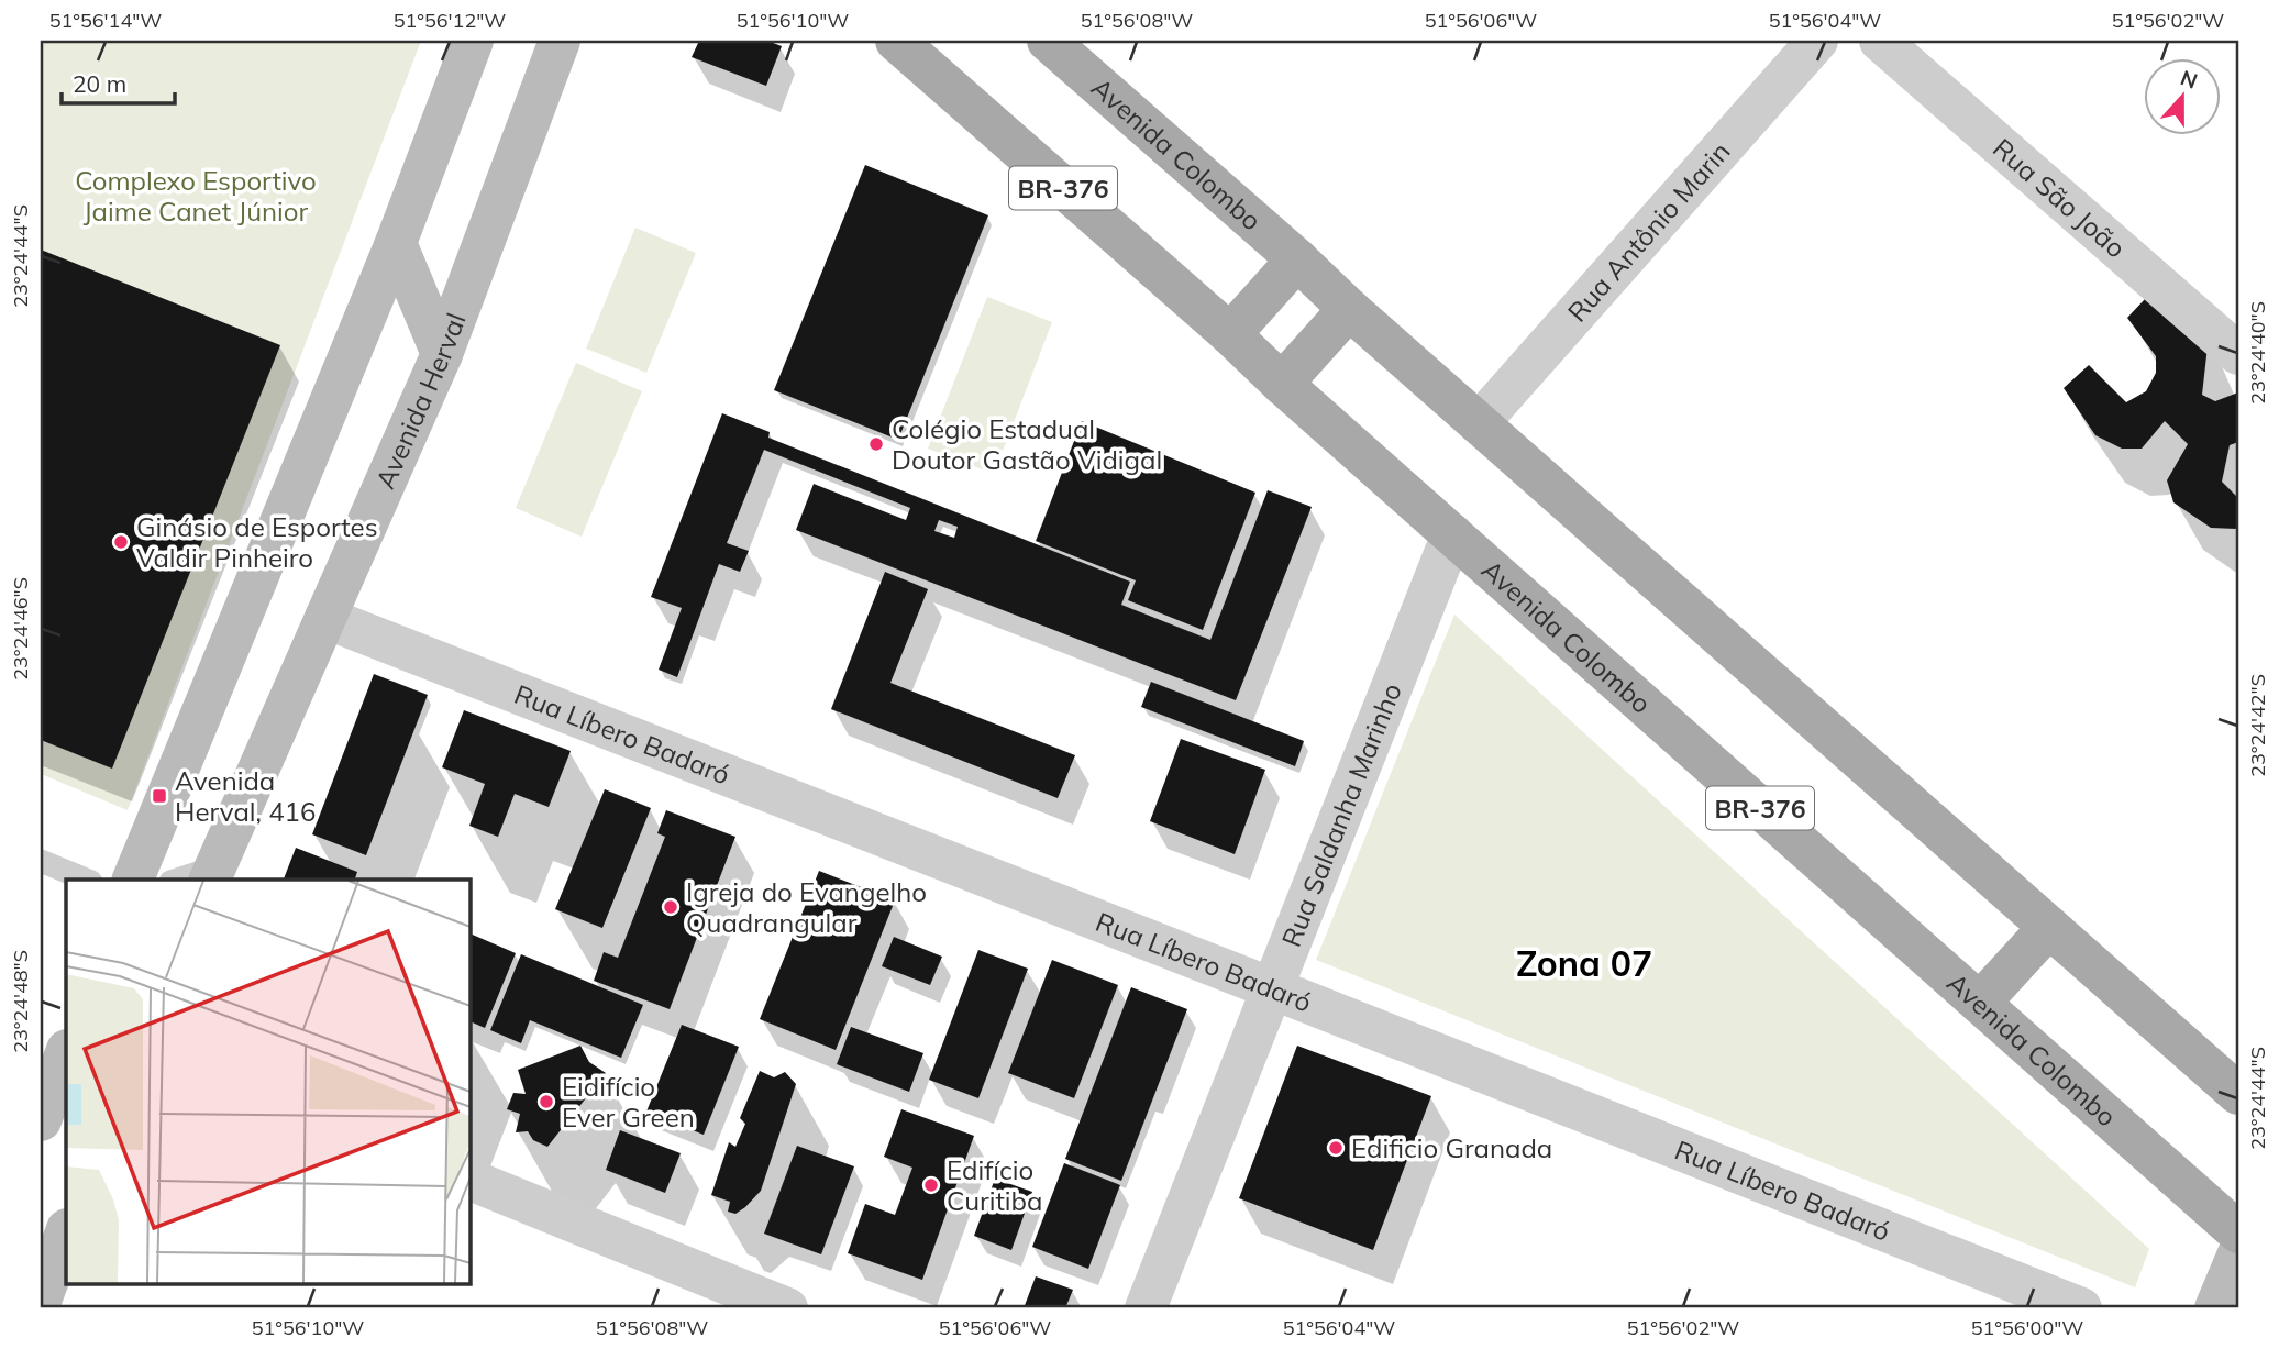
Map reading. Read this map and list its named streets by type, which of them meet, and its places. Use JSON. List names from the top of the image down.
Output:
{
  "streets": {
    "main road": ["Avenida Colombo", "BR-376", "Avenida Herval"],
    "street": [
      "Rua São João",
      "Rua Antônio Marin",
      "Rua Líbero Badaró",
      "Rua Saldanha Marinho"
    ]
  },
  "crossings": [
    ["Avenida Colombo", "Rua Antônio Marin"],
    ["Avenida Colombo", "Rua Saldanha Marinho"],
    ["Avenida Herval", "Rua Líbero Badaró"],
    ["Rua Líbero Badaró", "Rua Saldanha Marinho"]
  ],
  "districts": ["Zona 07"],
  "parks": ["Complexo Esportivo Jaime Canet Júnior"],
  "places": {
    "other": [
      "Colégio Estadual Doutor Gastão Vidigal",
      "Ginásio de Esportes Valdir Pinheiro",
      "Igreja do Evangelho Quadrangular",
      "Eidifício Ever Green",
      "Edificio Granada",
      "Edifício Curitiba"
    ],
    "transit": ["Avenida Herval, 416"]
  },
  "scale_bar": "20 m",
  "north": "top",
  "coordinates": [
    "51°56'14\"W",
    "51°56'12\"W",
    "51°56'10\"W",
    "51°56'08\"W",
    "51°56'06\"W",
    "51°56'04\"W",
    "51°56'02\"W",
    "23°24'44\"S",
    "23°24'40\"S",
    "23°24'46\"S",
    "23°24'42\"S",
    "23°24'48\"S",
    "51°56'00\"W"
  ]
}
